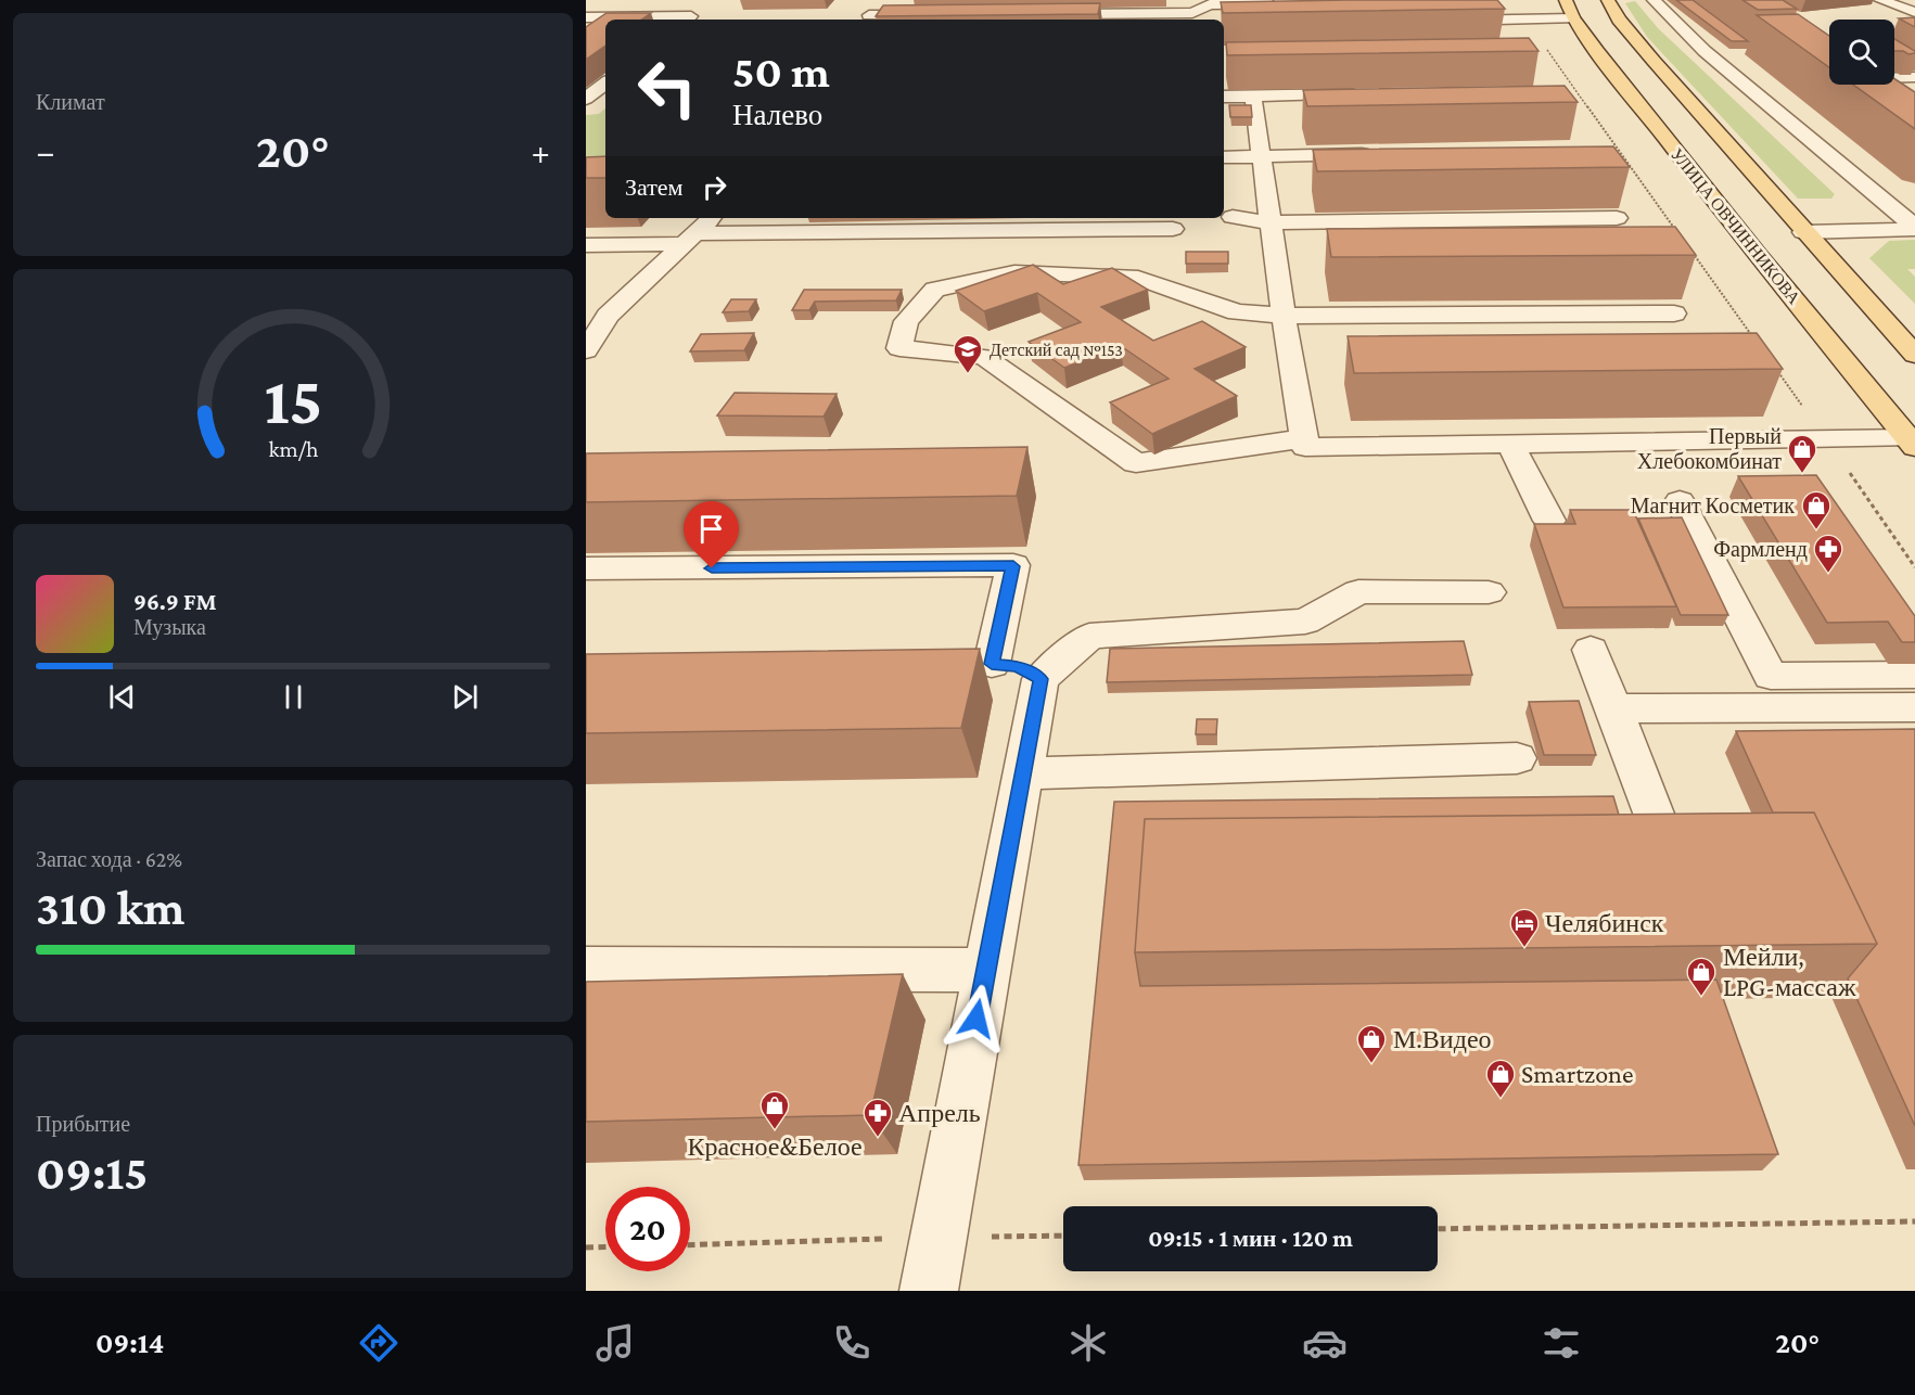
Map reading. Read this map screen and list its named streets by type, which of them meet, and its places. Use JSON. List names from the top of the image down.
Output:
{
  "streets": {
    "main road": ["УЛИЦА ОВЧИННИКОВА"]
  },
  "places": {
    "school or university": ["Детский сад №153"],
    "shop": [
      "Первый Хлебокомбинат",
      "Магнит Косметик",
      "Мейли, LPG-массаж",
      "М.Видео",
      "Smartzone",
      "Красное&Белое"
    ],
    "pharmacy": ["Фармленд", "Апрель"],
    "hotel": ["Челябинск"]
  },
  "page": {
    "tile": [
      "Климат",
      ["Запас хода · 62%", "310 km"],
      ["Прибытие", "09:15"]
    ],
    "turn": ["50 m", "Налево"],
    "heat": ["−", "20°", "+"],
    "then": "Затем",
    "song": ["96.9 FM", "Музыка"],
    "limit": "20",
    "trip": "09:15 · 1 мин · 120 m",
    "tabs": ["09:14", "20°"],
    "gauge": ["15", "km/h"]
  }
}
